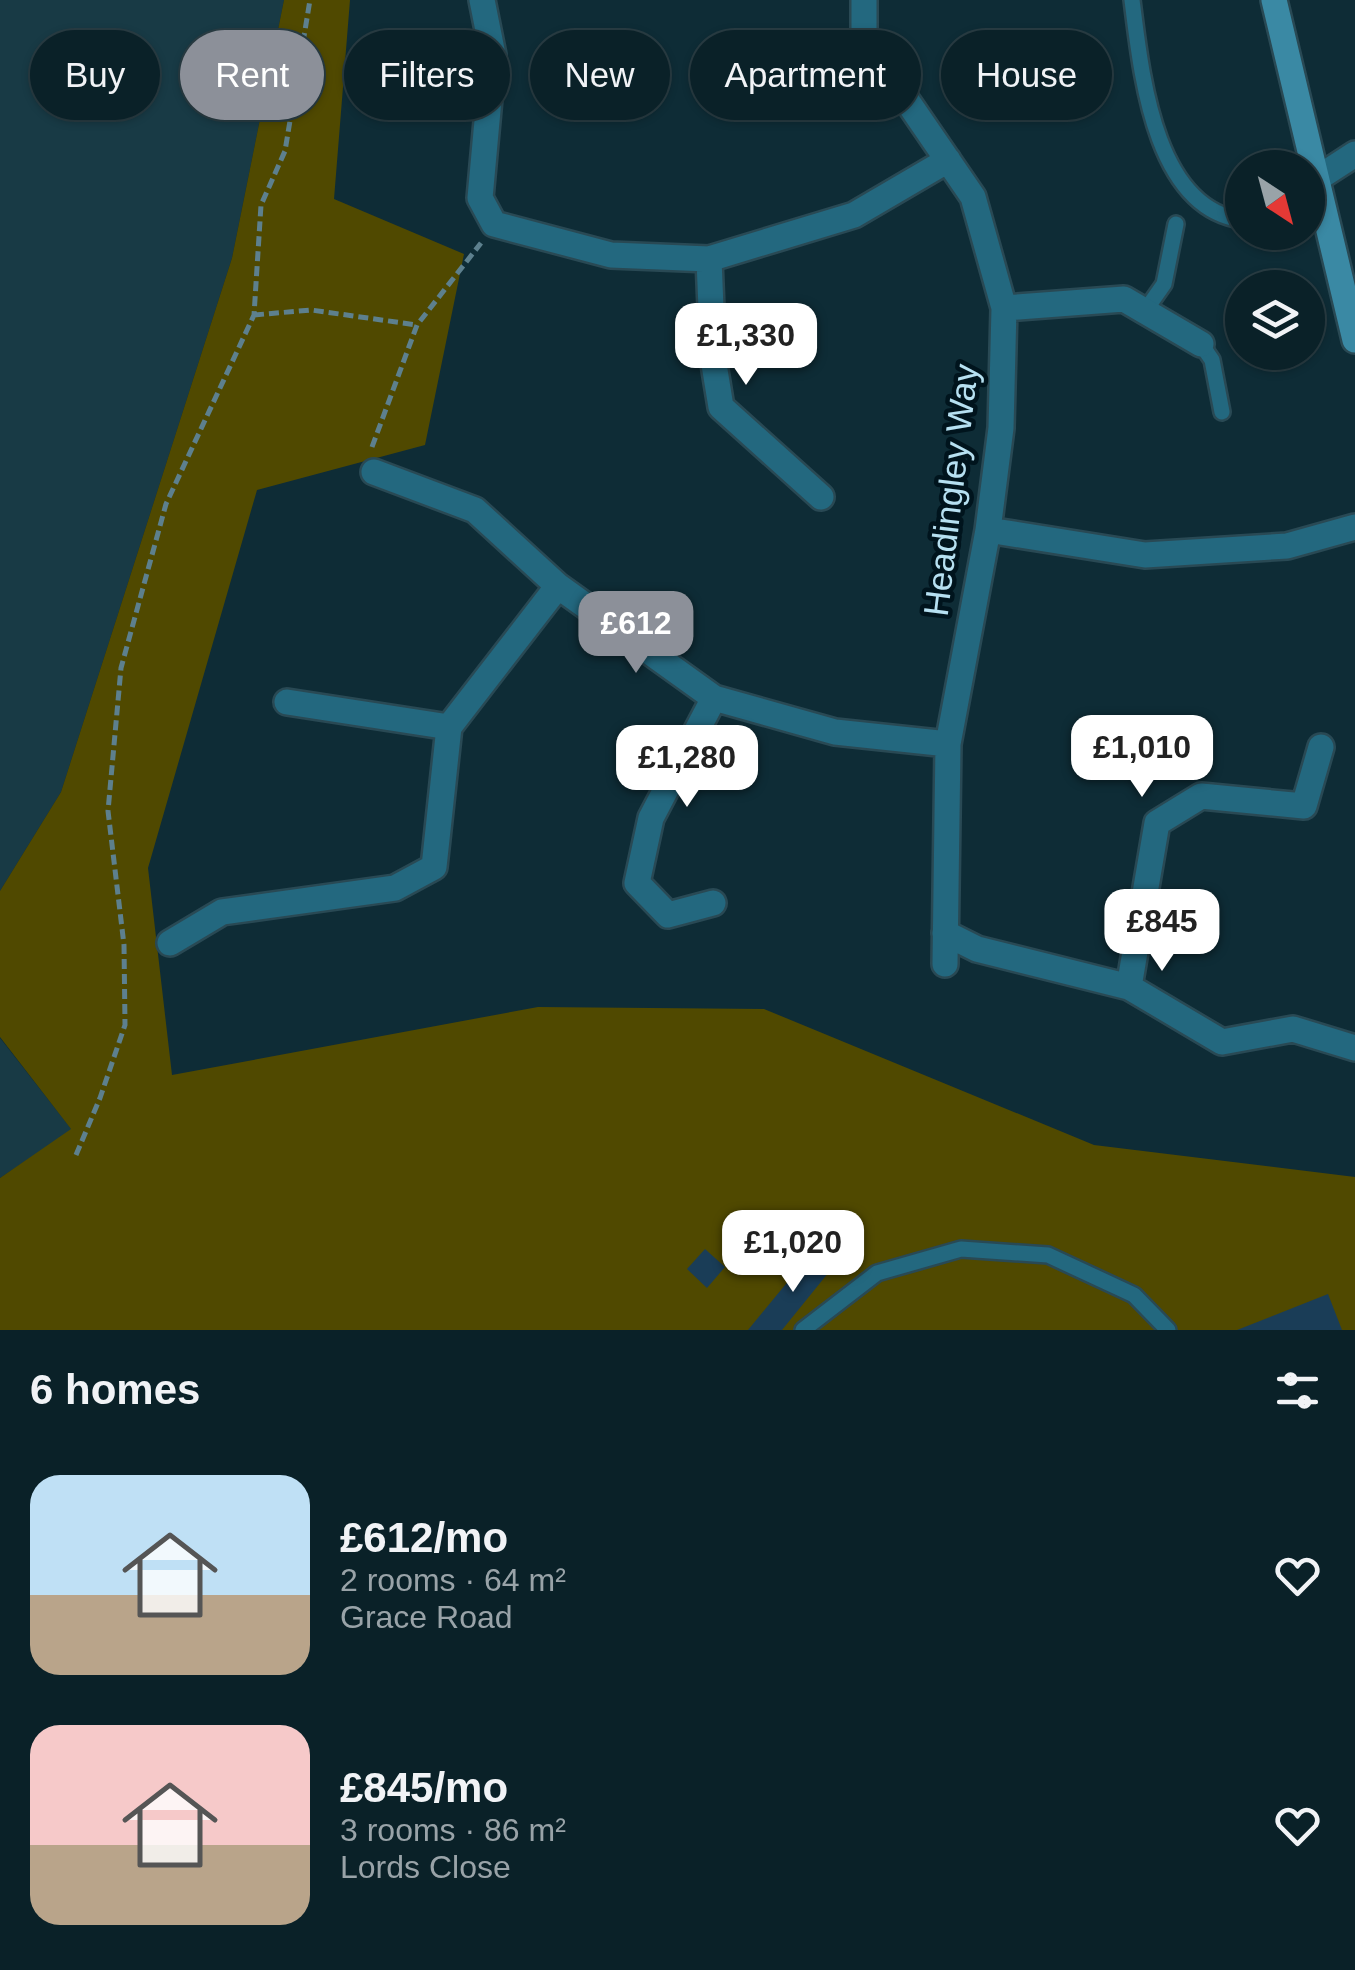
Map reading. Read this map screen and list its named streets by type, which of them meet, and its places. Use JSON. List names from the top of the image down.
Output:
{
  "streets": {
    "street": ["Headingley Way"]
  },
  "north": "bottom right",
  "page": {
    "chip": [
      "Buy",
      "Rent",
      "Filters",
      "New",
      "Apartment",
      "House"
    ],
    "price": [
      "£1,330",
      "£612",
      "£1,010",
      "£1,280",
      "£845",
      "£1,020"
    ],
    "heading": "6 homes",
    "list": [
      {
        "name": "£612/mo",
        "note": "2 rooms · 64 m² · Grace Road"
      },
      {
        "name": "£845/mo",
        "note": "3 rooms · 86 m² · Lords Close"
      }
    ]
  }
}
